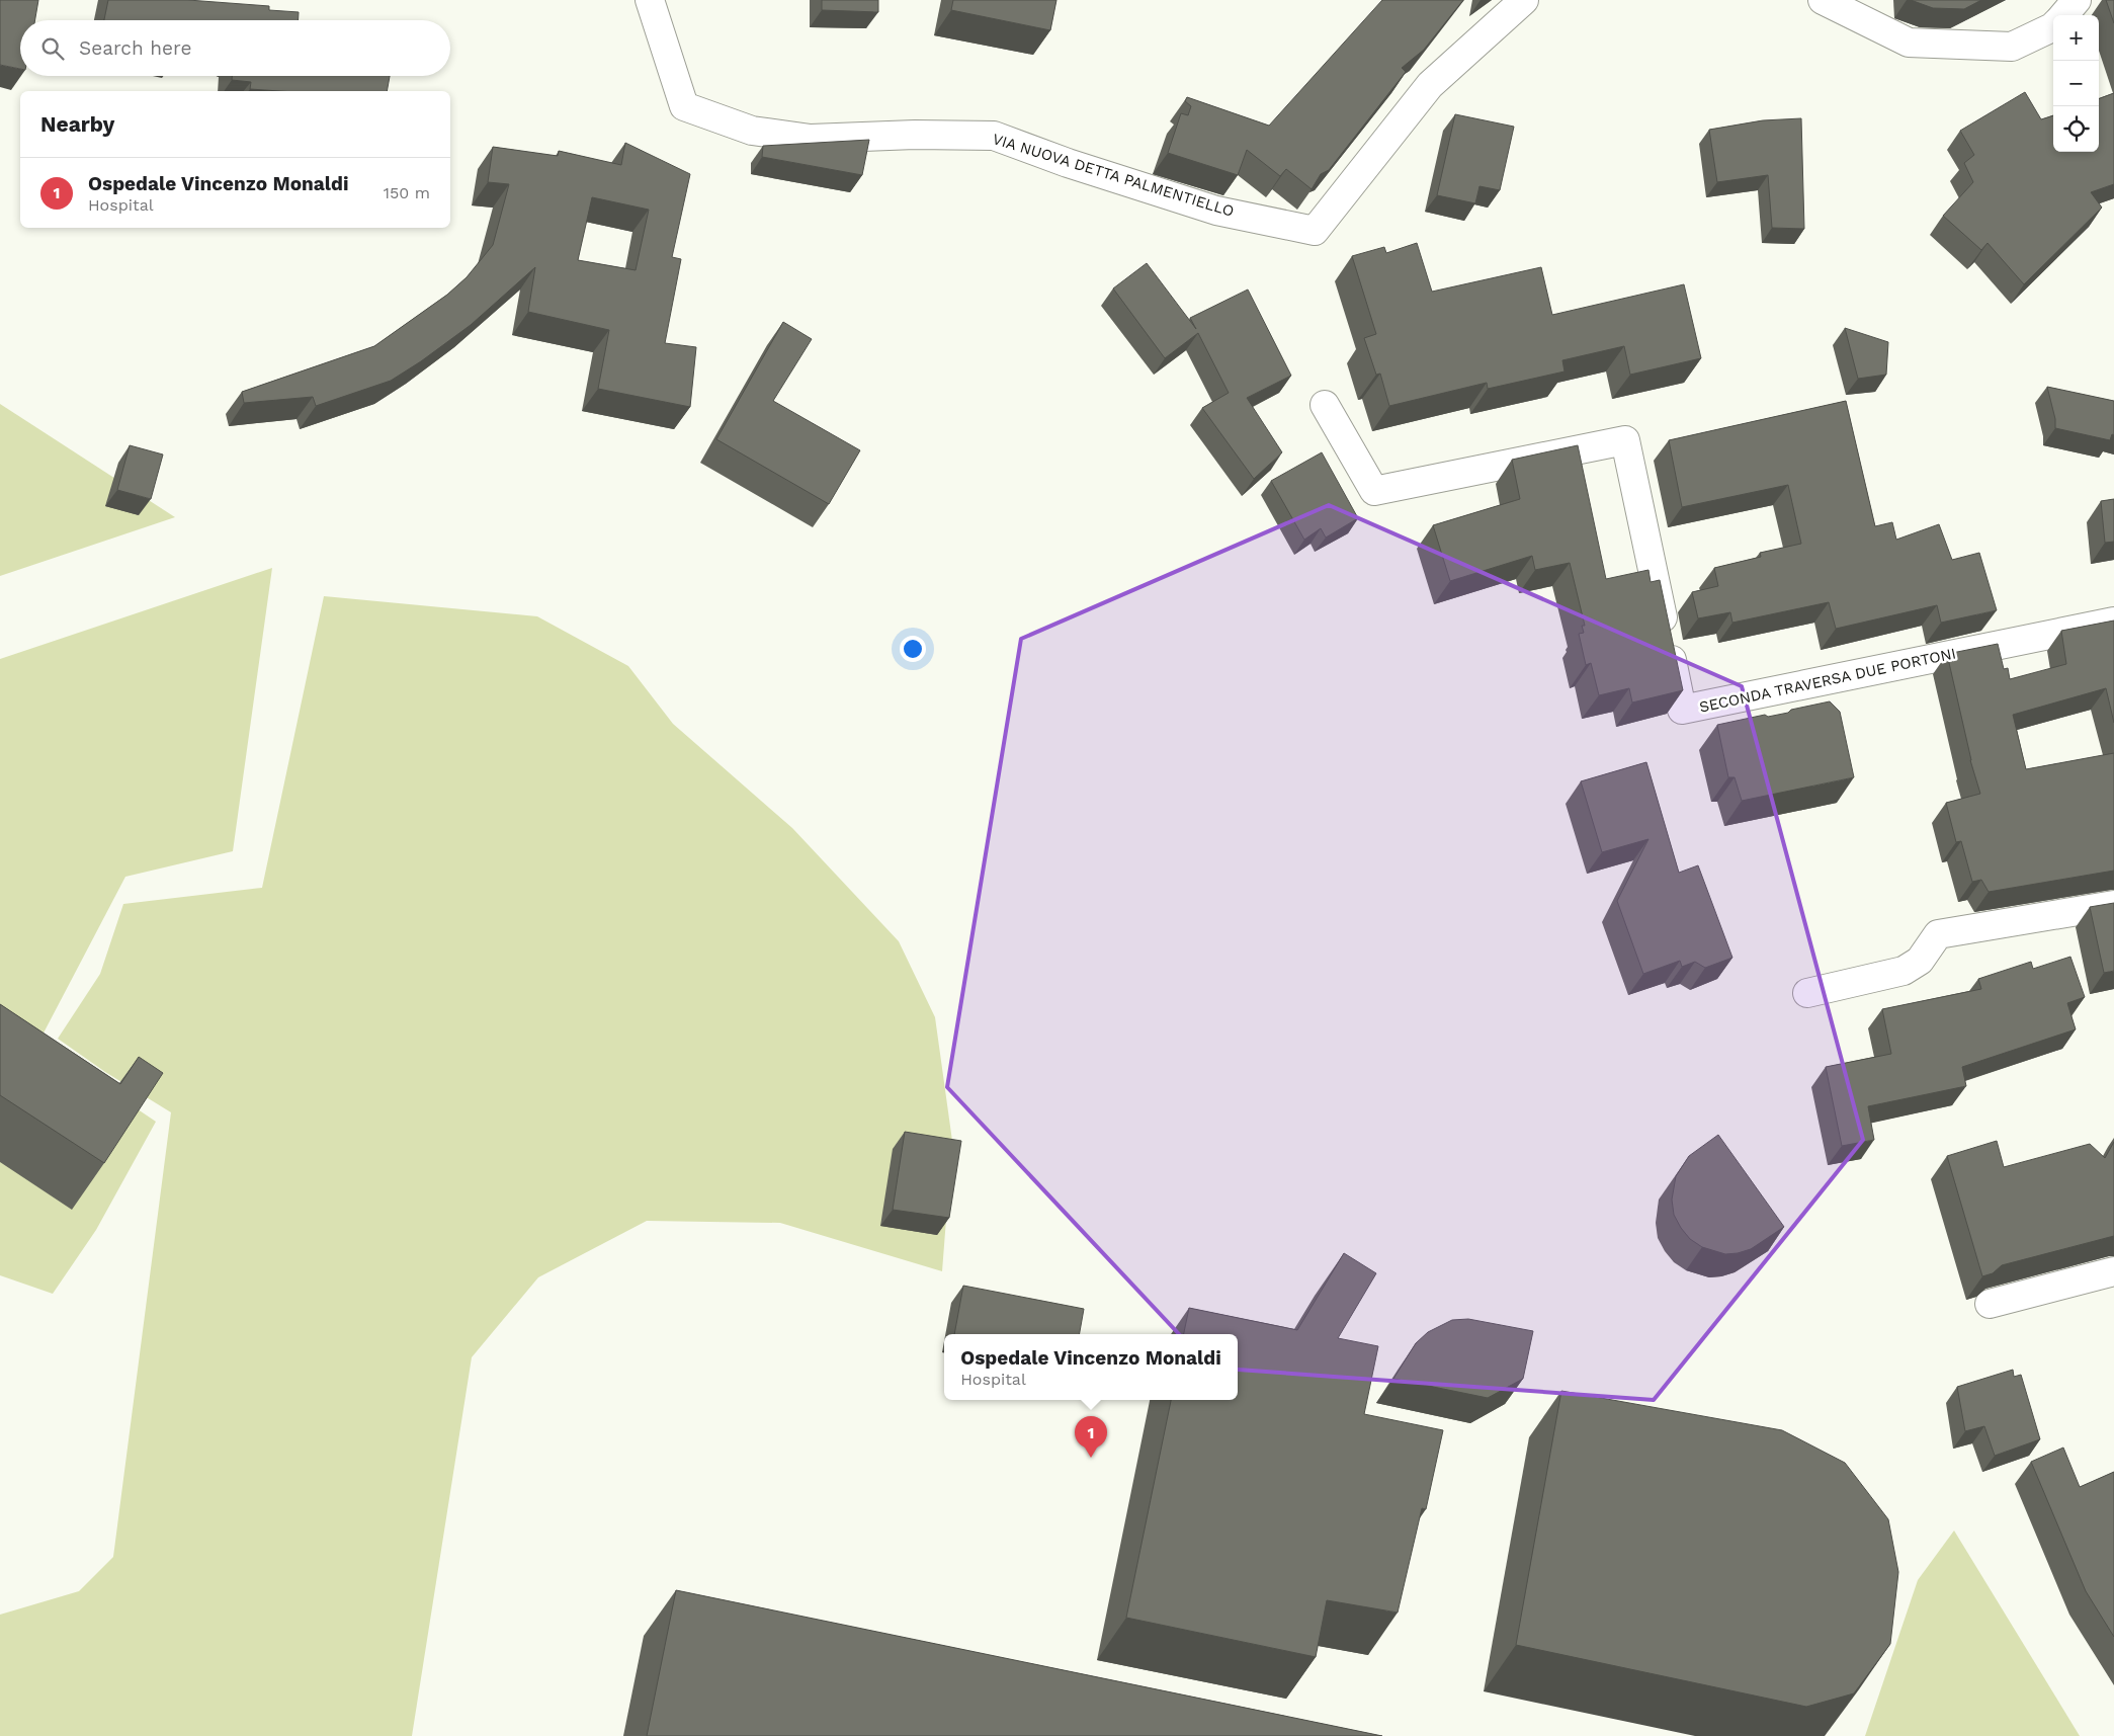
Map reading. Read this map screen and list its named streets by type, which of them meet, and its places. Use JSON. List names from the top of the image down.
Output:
{
  "streets": {
    "street": ["VIA NUOVA DETTA PALMENTIELLO", "SECONDA TRAVERSA DUE PORTONI"]
  },
  "page": {
    "map_buttons": ["+", "−"],
    "search": "Search here",
    "heading": "Nearby",
    "list": [
      {
        "mark": "1",
        "name": "Ospedale Vincenzo Monaldi",
        "note": "Hospital",
        "value": "150 m"
      }
    ],
    "popup": ["Ospedale Vincenzo Monaldi", "Hospital"],
    "pins": "1"
  }
}
